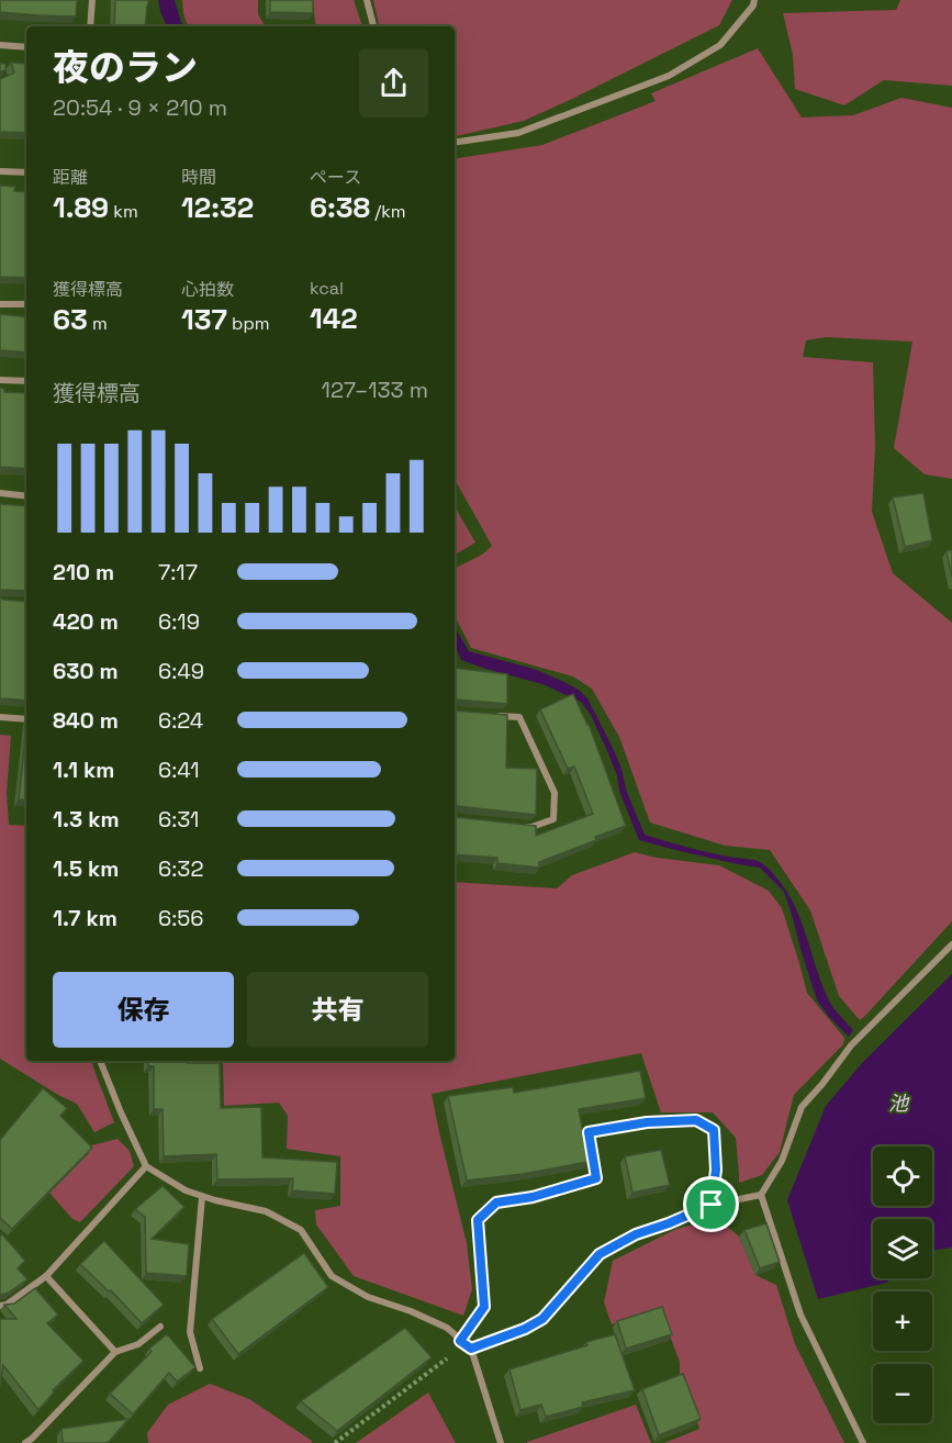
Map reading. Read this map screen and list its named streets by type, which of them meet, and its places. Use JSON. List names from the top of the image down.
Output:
{
  "water": ["池"],
  "page": {
    "heading": ["夜のラン", "20:54 · 9 × 210 m"],
    "stats": [
      ["距離", "1.89 km"],
      ["時間", "12:32"],
      ["ペース", "6:38 /km"],
      ["獲得標高", "63 m"],
      ["心拍数", "137 bpm"],
      ["kcal", "142"]
    ],
    "chart": ["獲得標高", "127–133 m"],
    "list": [
      {
        "name": "210 m",
        "note": "7:17"
      },
      {
        "name": "420 m",
        "note": "6:19"
      },
      {
        "name": "630 m",
        "note": "6:49"
      },
      {
        "name": "840 m",
        "note": "6:24"
      },
      {
        "name": "1.1 km",
        "note": "6:41"
      },
      {
        "name": "1.3 km",
        "note": "6:31"
      },
      {
        "name": "1.5 km",
        "note": "6:32"
      },
      {
        "name": "1.7 km",
        "note": "6:56"
      }
    ],
    "buttons": ["保存", "共有"],
    "map_buttons": ["+", "−"]
  }
}
